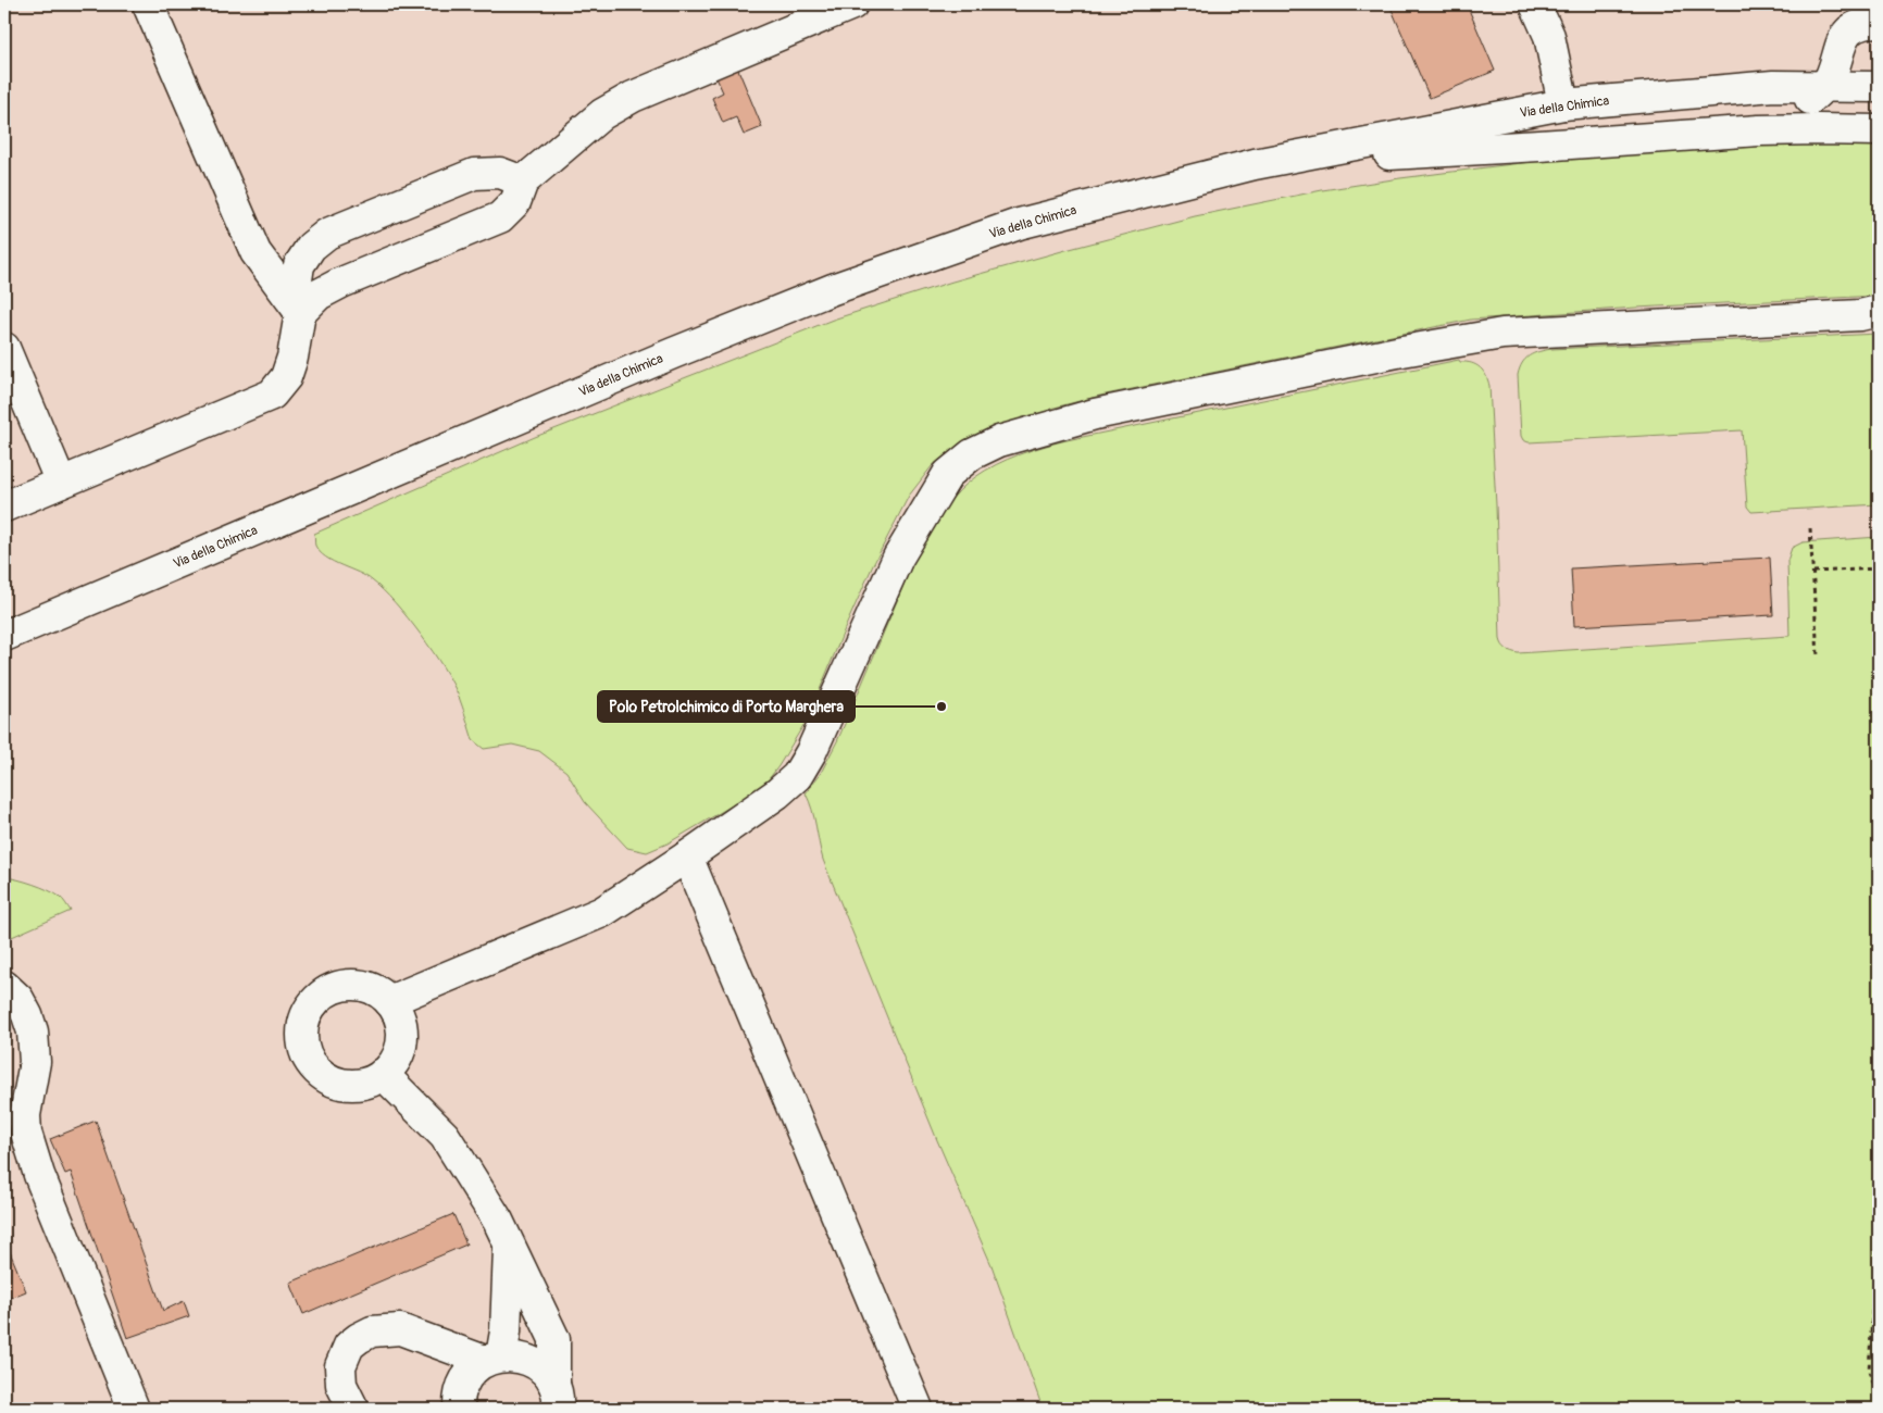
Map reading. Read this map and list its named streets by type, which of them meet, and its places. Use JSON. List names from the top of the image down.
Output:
{
  "streets": {
    "lane": ["Via della Chimica"]
  },
  "places": ["Polo Petrolchimico di Porto Marghera"]
}
